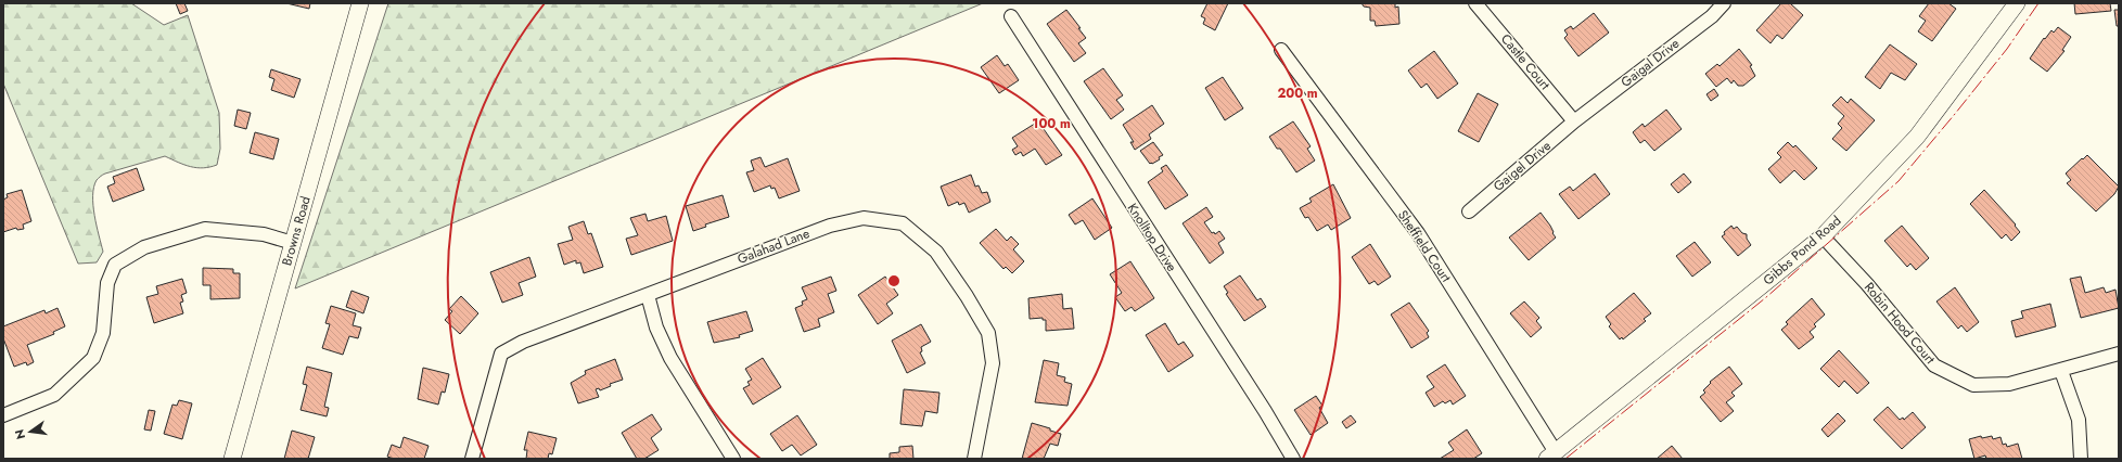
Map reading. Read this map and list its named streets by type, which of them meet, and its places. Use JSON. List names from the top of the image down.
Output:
{
  "streets": {
    "street": [
      "Castle Court",
      "Gaigal Drive",
      "Gaigel Drive",
      "Browns Road",
      "Knolltop Drive",
      "Galahad Lane",
      "Sheffield Court",
      "Gibbs Pond Road",
      "Robin Hood Court"
    ]
  },
  "crossings": [
    ["Castle Court", "Gaigal Drive"],
    ["Castle Court", "Gaigel Drive"],
    ["Gaigal Drive", "Gaigel Drive"],
    ["Sheffield Court", "Gibbs Pond Road"],
    ["Gibbs Pond Road", "Robin Hood Court"]
  ],
  "north": "left",
  "rings": ["200 m", "100 m"]
}
